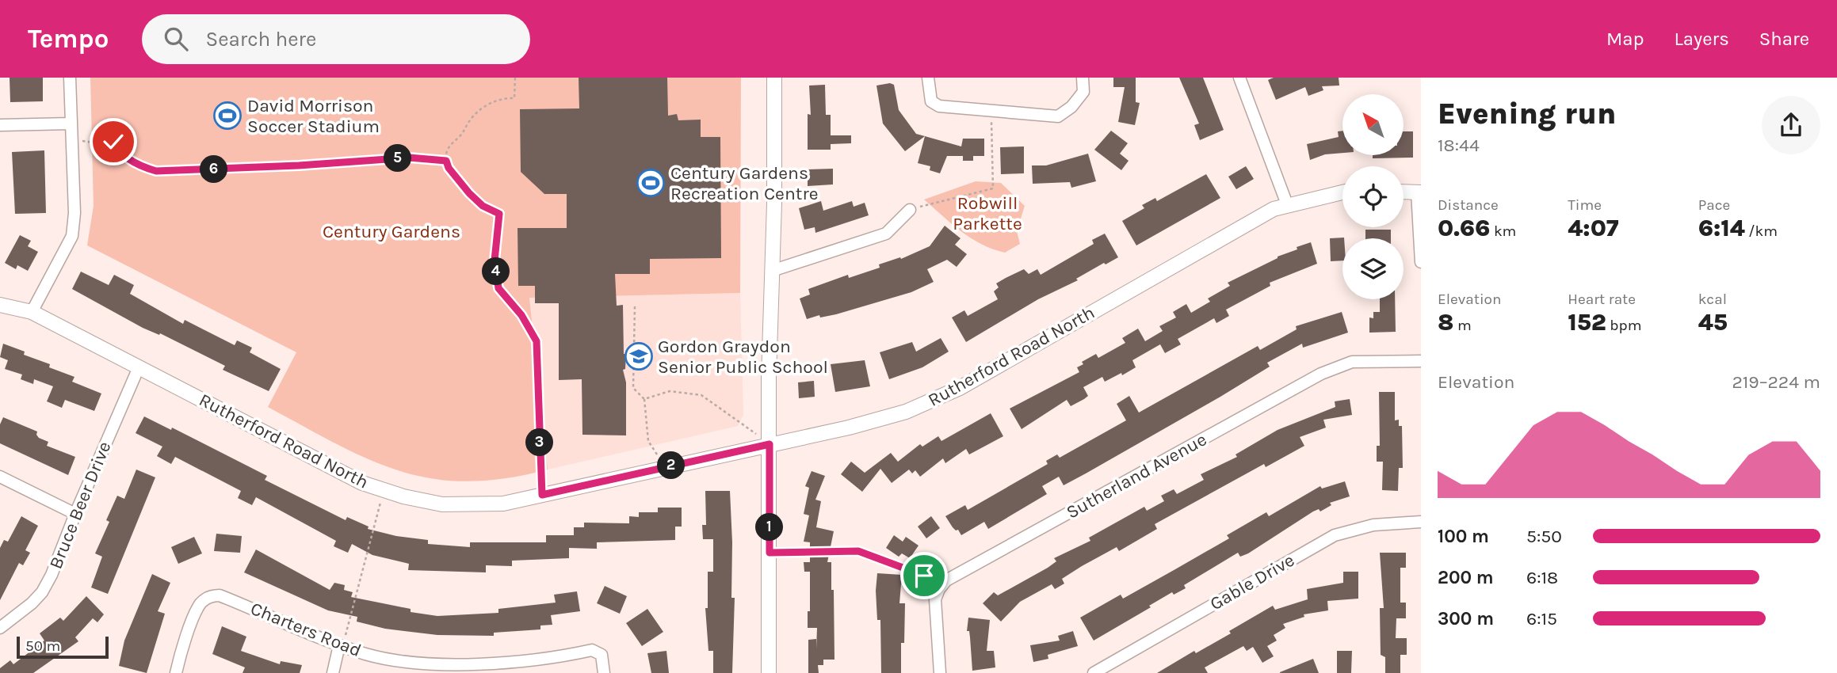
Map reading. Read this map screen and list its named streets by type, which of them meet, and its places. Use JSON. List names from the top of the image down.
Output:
{
  "streets": {
    "street": [
      "Rutherford Road North",
      "Sutherland Avenue",
      "Bruce Beer Drive",
      "Gable Drive",
      "Charters Road"
    ]
  },
  "crossings": [
    ["Rutherford Road North", "Bruce Beer Drive"]
  ],
  "parks": ["Robwill Parkette", "Century Gardens"],
  "places": {
    "sports": ["David Morrison Soccer Stadium", "Century Gardens Recreation Centre"],
    "school or university": ["Gordon Graydon Senior Public School"]
  },
  "scale_bar": "50 m",
  "north": "top left",
  "page": {
    "header": "Tempo",
    "search": "Search here",
    "nav": ["Map", "Layers", "Share"],
    "heading": ["Evening run", "18:44"],
    "pins": [
      "5",
      "6",
      "4",
      "3",
      "2",
      "1"
    ],
    "stats": [
      ["Distance", "0.66 km"],
      ["Time", "4:07"],
      ["Pace", "6:14 /km"],
      ["Elevation", "8 m"],
      ["Heart rate", "152 bpm"],
      ["kcal", "45"]
    ],
    "chart": ["Elevation", "219–224 m"],
    "list": [
      {
        "name": "100 m",
        "note": "5:50"
      },
      {
        "name": "200 m",
        "note": "6:18"
      },
      {
        "name": "300 m",
        "note": "6:15"
      }
    ],
    "scale": "50 m"
  }
}
